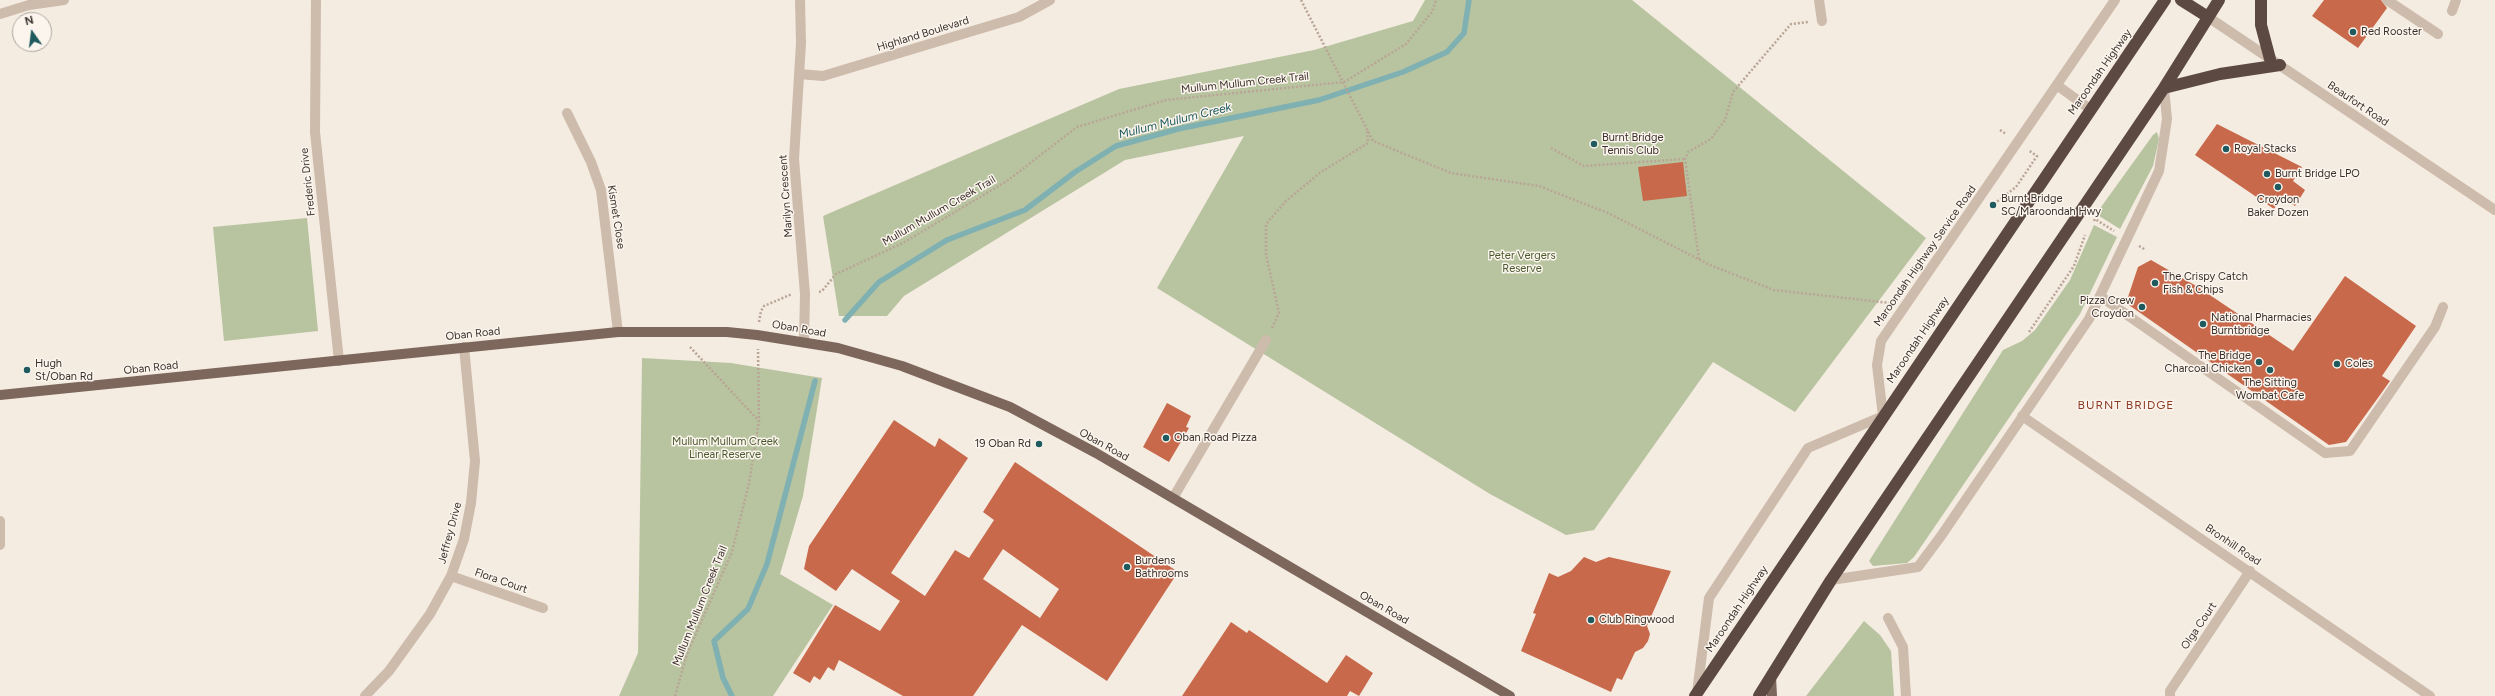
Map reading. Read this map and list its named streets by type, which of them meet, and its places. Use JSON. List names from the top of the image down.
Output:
{
  "streets": {
    "highway": ["Maroondah Highway"],
    "main road": ["Oban Road"],
    "street": [
      "Highland Boulevard",
      "Beaufort Road",
      "Frederic Drive",
      "Marilyn Crescent",
      "Kismet Close",
      "Maroondah Highway Service Road",
      "Jeffrey Drive",
      "Bronhill Road",
      "Flora Court",
      "Olga Court"
    ],
    "path": ["Mullum Mullum Creek Trail"]
  },
  "crossings": [
    ["Highland Boulevard", "Marilyn Crescent"],
    ["Maroondah Highway", "Maroondah Highway Service Road"],
    ["Mullum Mullum Creek Trail", "Marilyn Crescent"],
    ["Mullum Mullum Creek Trail", "Oban Road"],
    ["Frederic Drive", "Oban Road"],
    ["Marilyn Crescent", "Oban Road"],
    ["Kismet Close", "Oban Road"],
    ["Oban Road", "Jeffrey Drive"],
    ["Jeffrey Drive", "Flora Court"],
    ["Bronhill Road", "Olga Court"]
  ],
  "districts": ["BURNT BRIDGE"],
  "water": ["Mullum Mullum Creek"],
  "parks": ["Peter Vergers Reserve", "Mullum Mullum Creek Linear Reserve"],
  "places": [
    "Red Rooster",
    "Burnt Bridge Tennis Club",
    "Royal Stacks",
    "Burnt Bridge LPO",
    "Croydon Baker Dozen",
    "Burnt Bridge SC/Maroondah Hwy",
    "The Crispy Catch Fish & Chips",
    "Pizza Crew Croydon",
    "National Pharmacies Burntbridge",
    "The Bridge Charcoal Chicken",
    "Coles",
    "Hugh St/Oban Rd",
    "The Sitting Wombat Cafe",
    "Oban Road Pizza",
    "19 Oban Rd",
    "Burdens Bathrooms",
    "Club Ringwood"
  ],
  "north": "top"
}
